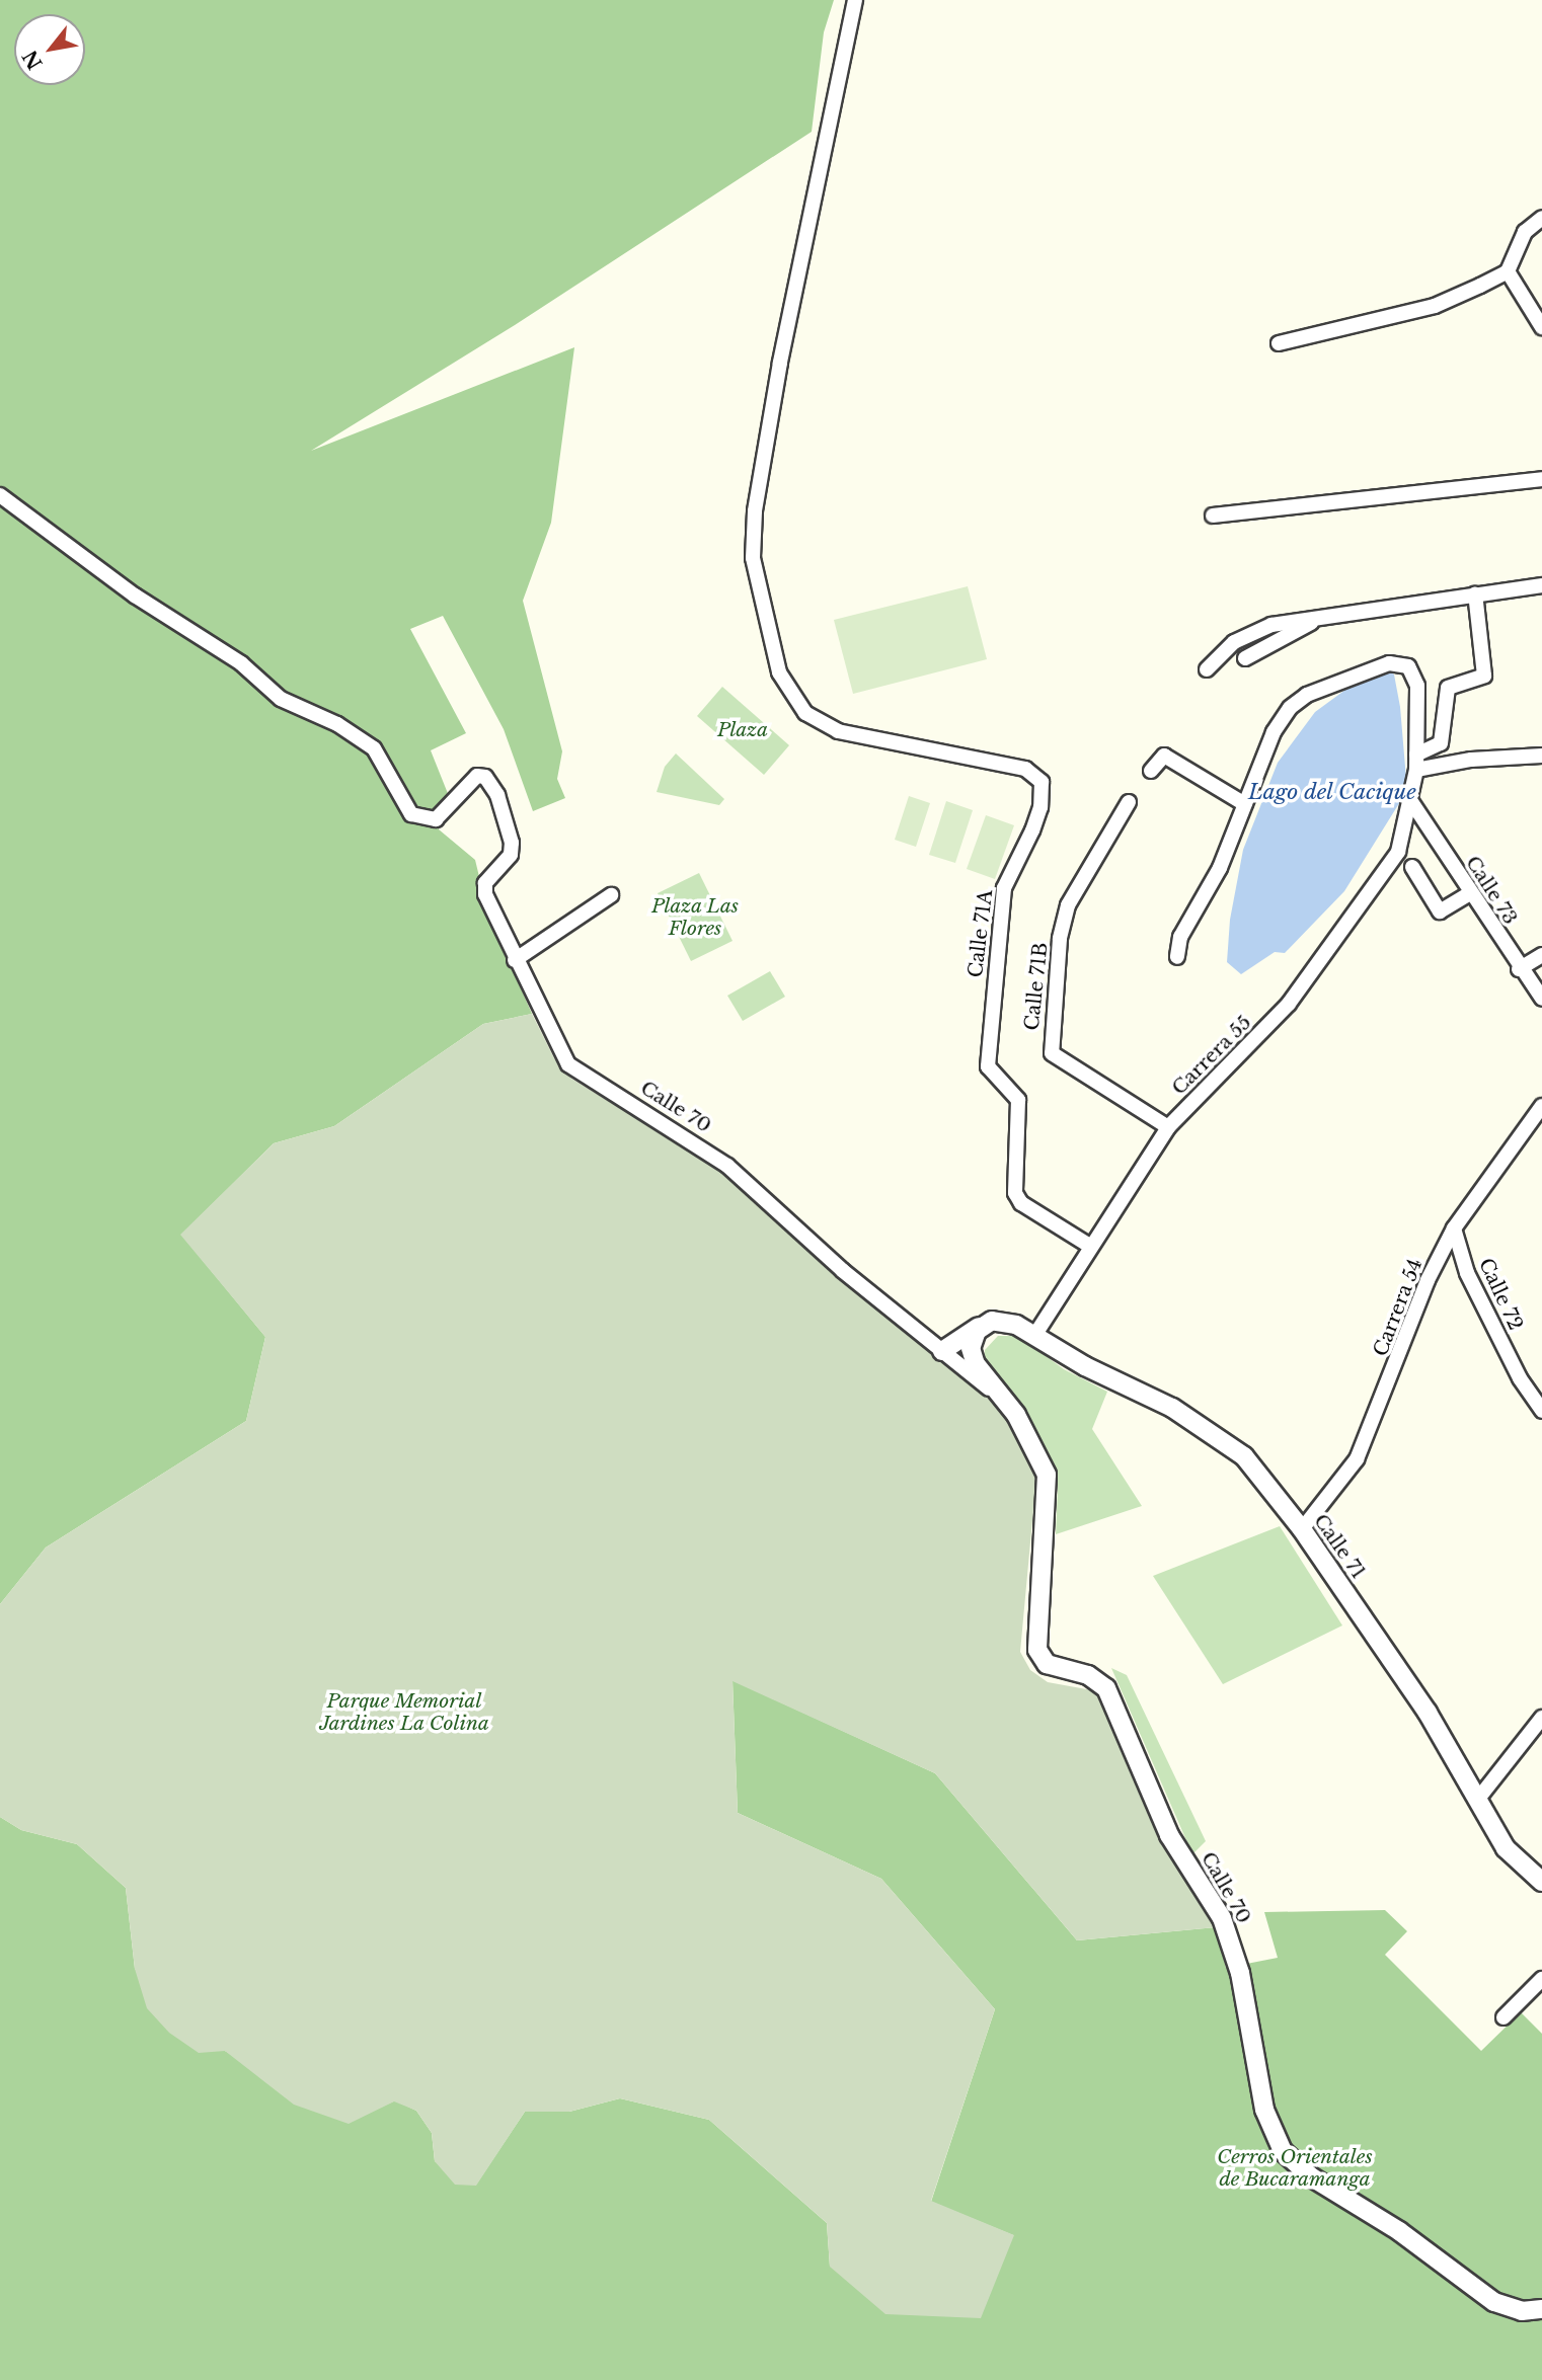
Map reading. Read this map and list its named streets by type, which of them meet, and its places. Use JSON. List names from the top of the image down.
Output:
{
  "streets": {
    "street": [
      "Calle 73",
      "Calle 71A",
      "Calle 71B",
      "Carrera 55",
      "Calle 70",
      "Calle 72",
      "Carrera 54",
      "Calle 71"
    ]
  },
  "crossings": [
    ["Calle 73", "Carrera 55"],
    ["Calle 71A", "Carrera 55"],
    ["Calle 71B", "Carrera 55"],
    ["Carrera 55", "Calle 71"],
    ["Calle 72", "Carrera 54"],
    ["Carrera 54", "Calle 71"]
  ],
  "water": ["Lago del Cacique"],
  "parks": [
    "Plaza",
    "Plaza Las Flores",
    "Parque Memorial Jardines La Colina",
    "Cerros Orientales de Bucaramanga"
  ],
  "north": "bottom left"
}
